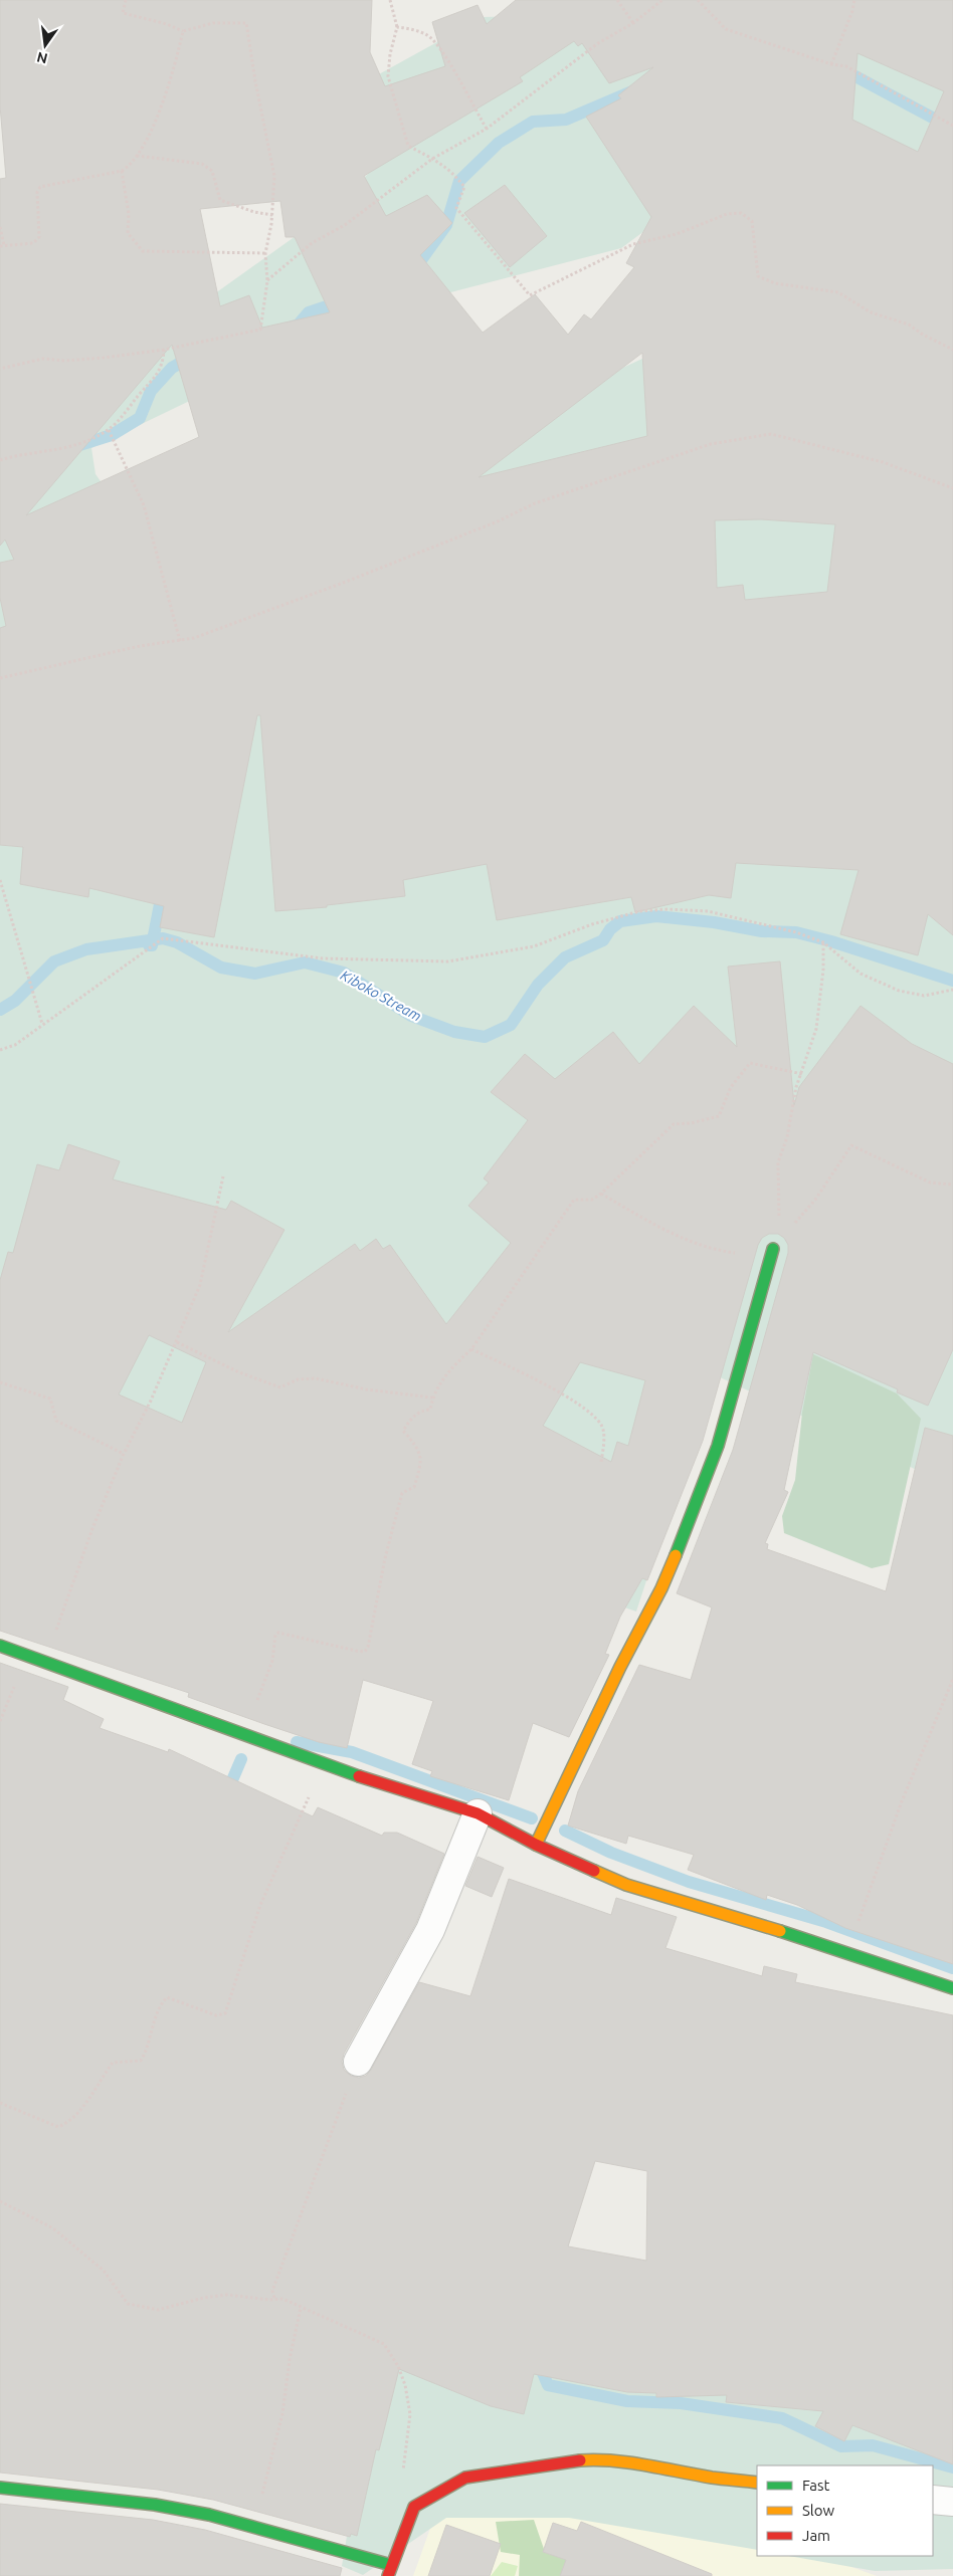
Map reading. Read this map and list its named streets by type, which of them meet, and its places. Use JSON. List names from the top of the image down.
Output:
{
  "water": ["Kiboko Stream"],
  "legend": ["Fast", "Slow", "Jam"],
  "north": "bottom"
}
